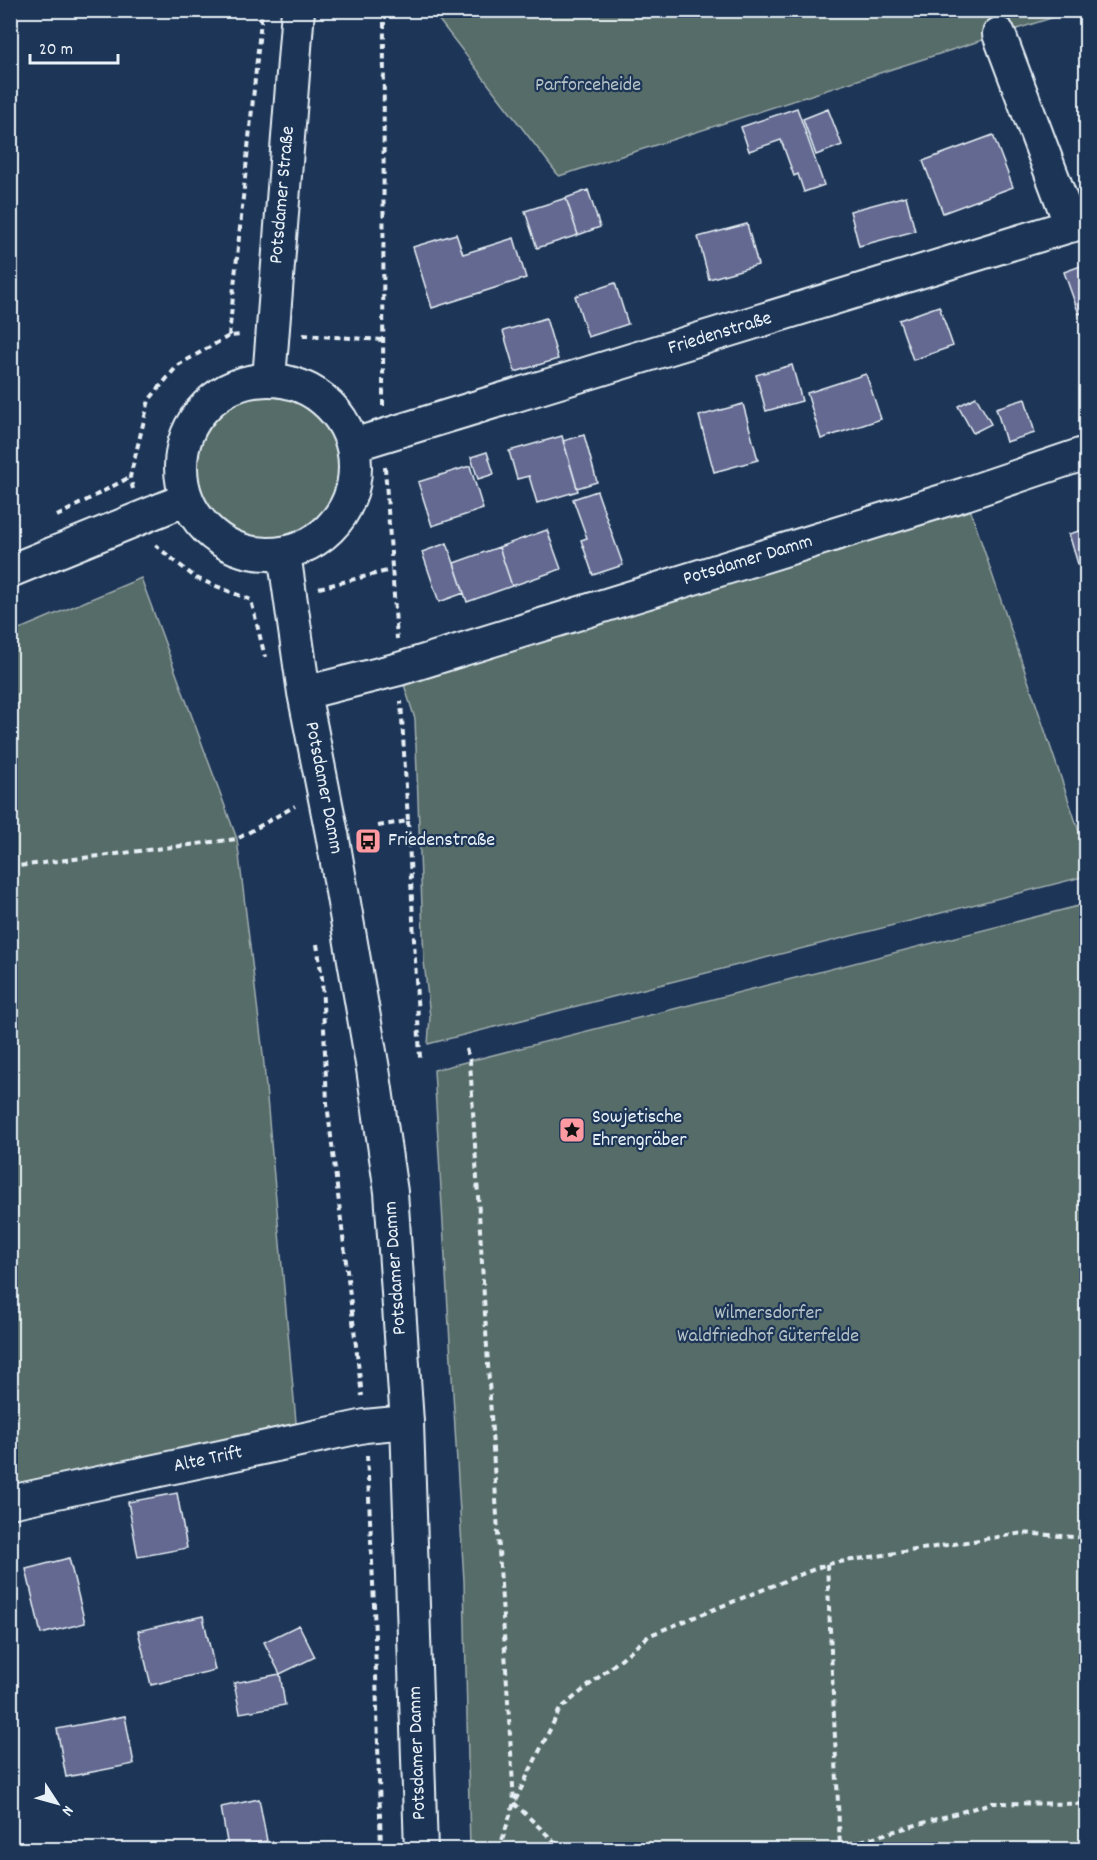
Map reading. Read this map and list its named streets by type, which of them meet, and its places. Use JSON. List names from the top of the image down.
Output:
{
  "streets": {
    "street": [
      "Potsdamer Straße",
      "Friedenstraße",
      "Potsdamer Damm",
      "Alte Trift"
    ]
  },
  "crossings": [
    ["Potsdamer Straße", "Friedenstraße"],
    ["Potsdamer Straße", "Potsdamer Damm"],
    ["Friedenstraße", "Potsdamer Damm"],
    ["Potsdamer Damm", "Alte Trift"]
  ],
  "parks": ["Parforceheide", "Wilmersdorfer Waldfriedhof Güterfelde"],
  "places": {
    "bus stop": ["Friedenstraße"],
    "place": ["Sowjetische Ehrengräber"]
  },
  "scale_bar": "20 m",
  "north": "bottom right"
}
